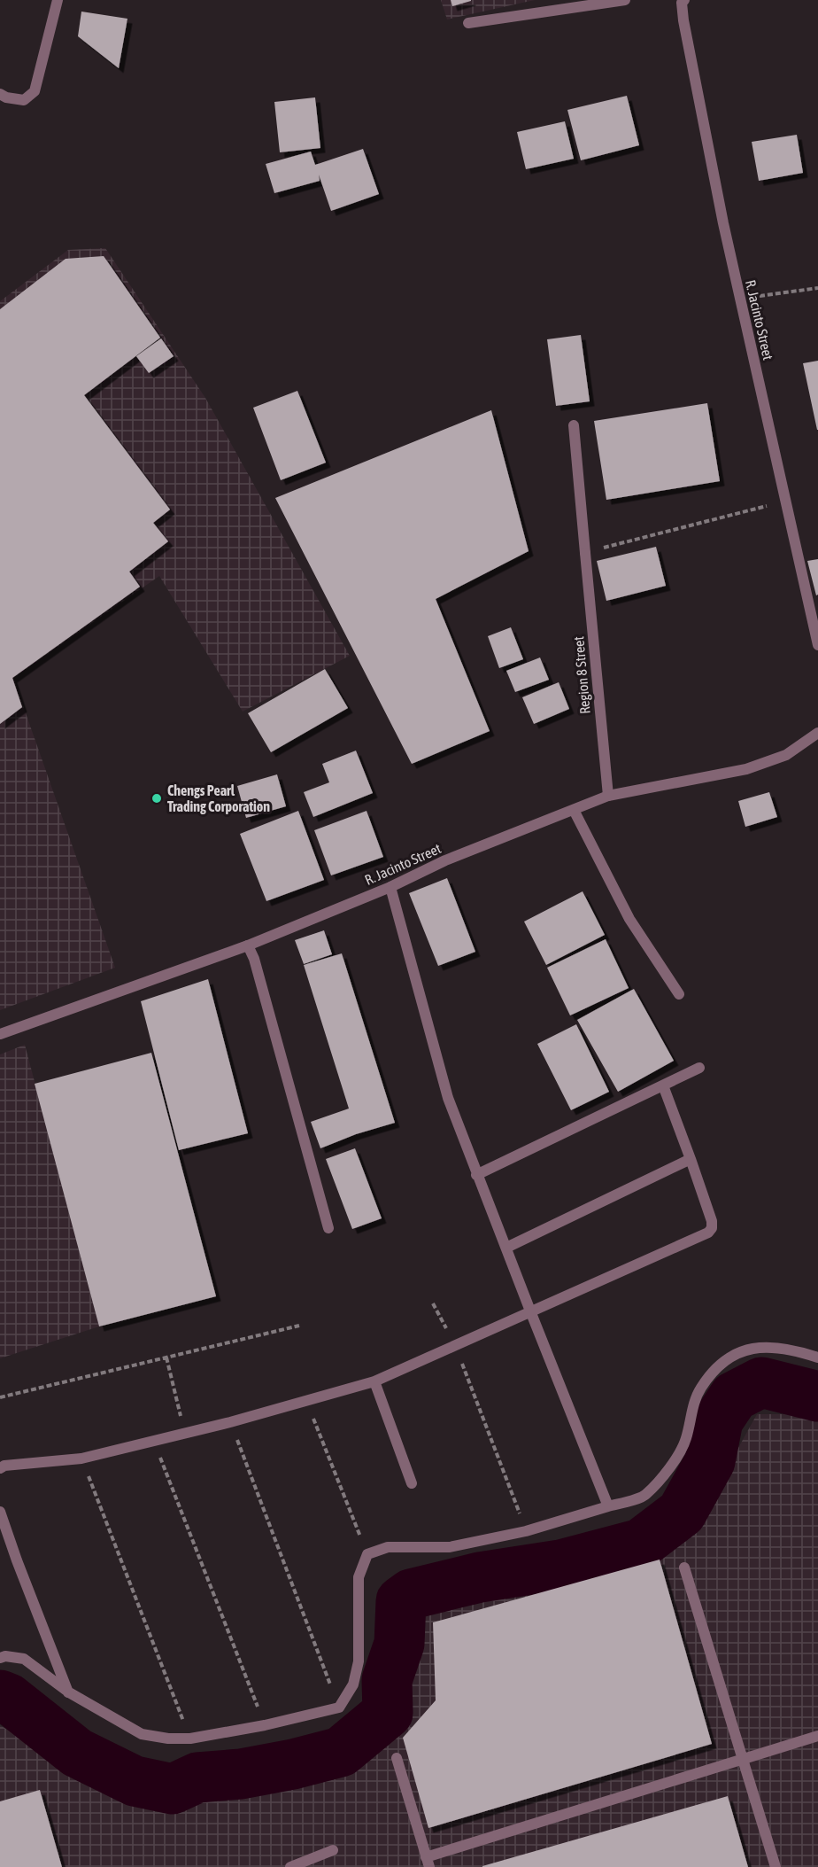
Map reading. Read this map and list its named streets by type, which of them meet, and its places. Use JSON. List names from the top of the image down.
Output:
{
  "streets": {
    "street": ["R. Jacinto Street", "Region 8 Street"]
  },
  "crossings": [
    ["R. Jacinto Street", "Region 8 Street"]
  ],
  "places": ["Chengs Pearl Trading Corporation"]
}
